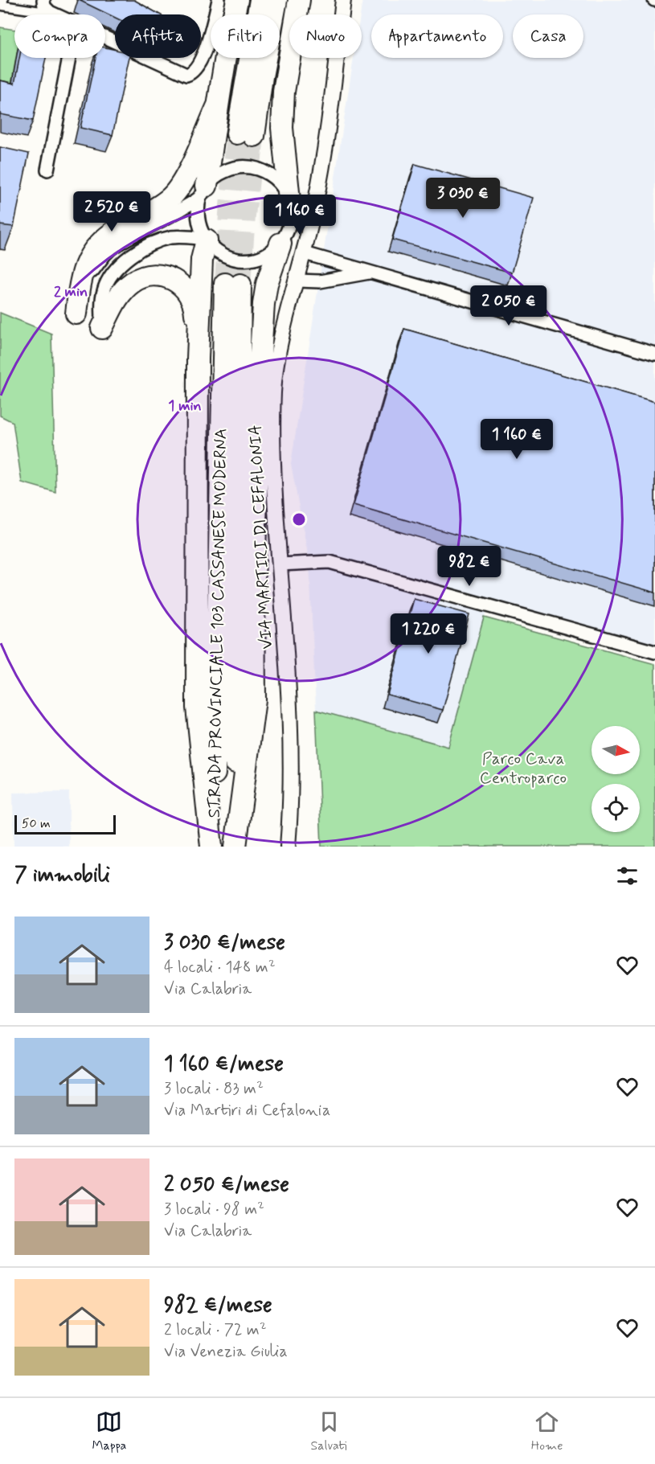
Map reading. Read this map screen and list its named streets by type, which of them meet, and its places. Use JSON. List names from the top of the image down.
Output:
{
  "streets": {
    "highway": ["STRADA PROVINCIALE 103 CASSANESE MODERNA"],
    "street": ["VIA MARTIRI DI CEFALONIA"]
  },
  "parks": ["Parco Cava Centroparco"],
  "scale_bar": "50 m",
  "north": "right",
  "page": {
    "chip": [
      "Compra",
      "Affitta",
      "Filtri",
      "Nuovo",
      "Appartamento",
      "Casa"
    ],
    "price": [
      "3 030 €",
      "2 520 €",
      "1 160 €",
      "2 050 €",
      "1 160 €",
      "982 €",
      "1 220 €"
    ],
    "scale": "50 m",
    "heading": "7 immobili",
    "list": [
      {
        "name": "3 030 €/mese",
        "note": "4 locali · 148 m² · Via Calabria"
      },
      {
        "name": "1 160 €/mese",
        "note": "3 locali · 83 m² · Via Martiri di Cefalonia"
      },
      {
        "name": "2 050 €/mese",
        "note": "3 locali · 98 m² · Via Calabria"
      },
      {
        "name": "982 €/mese",
        "note": "2 locali · 72 m² · Via Venezia Giulia"
      }
    ],
    "tabs": ["Mappa", "Salvati", "Home"]
  },
  "rings": ["2 min", "1 min"]
}
